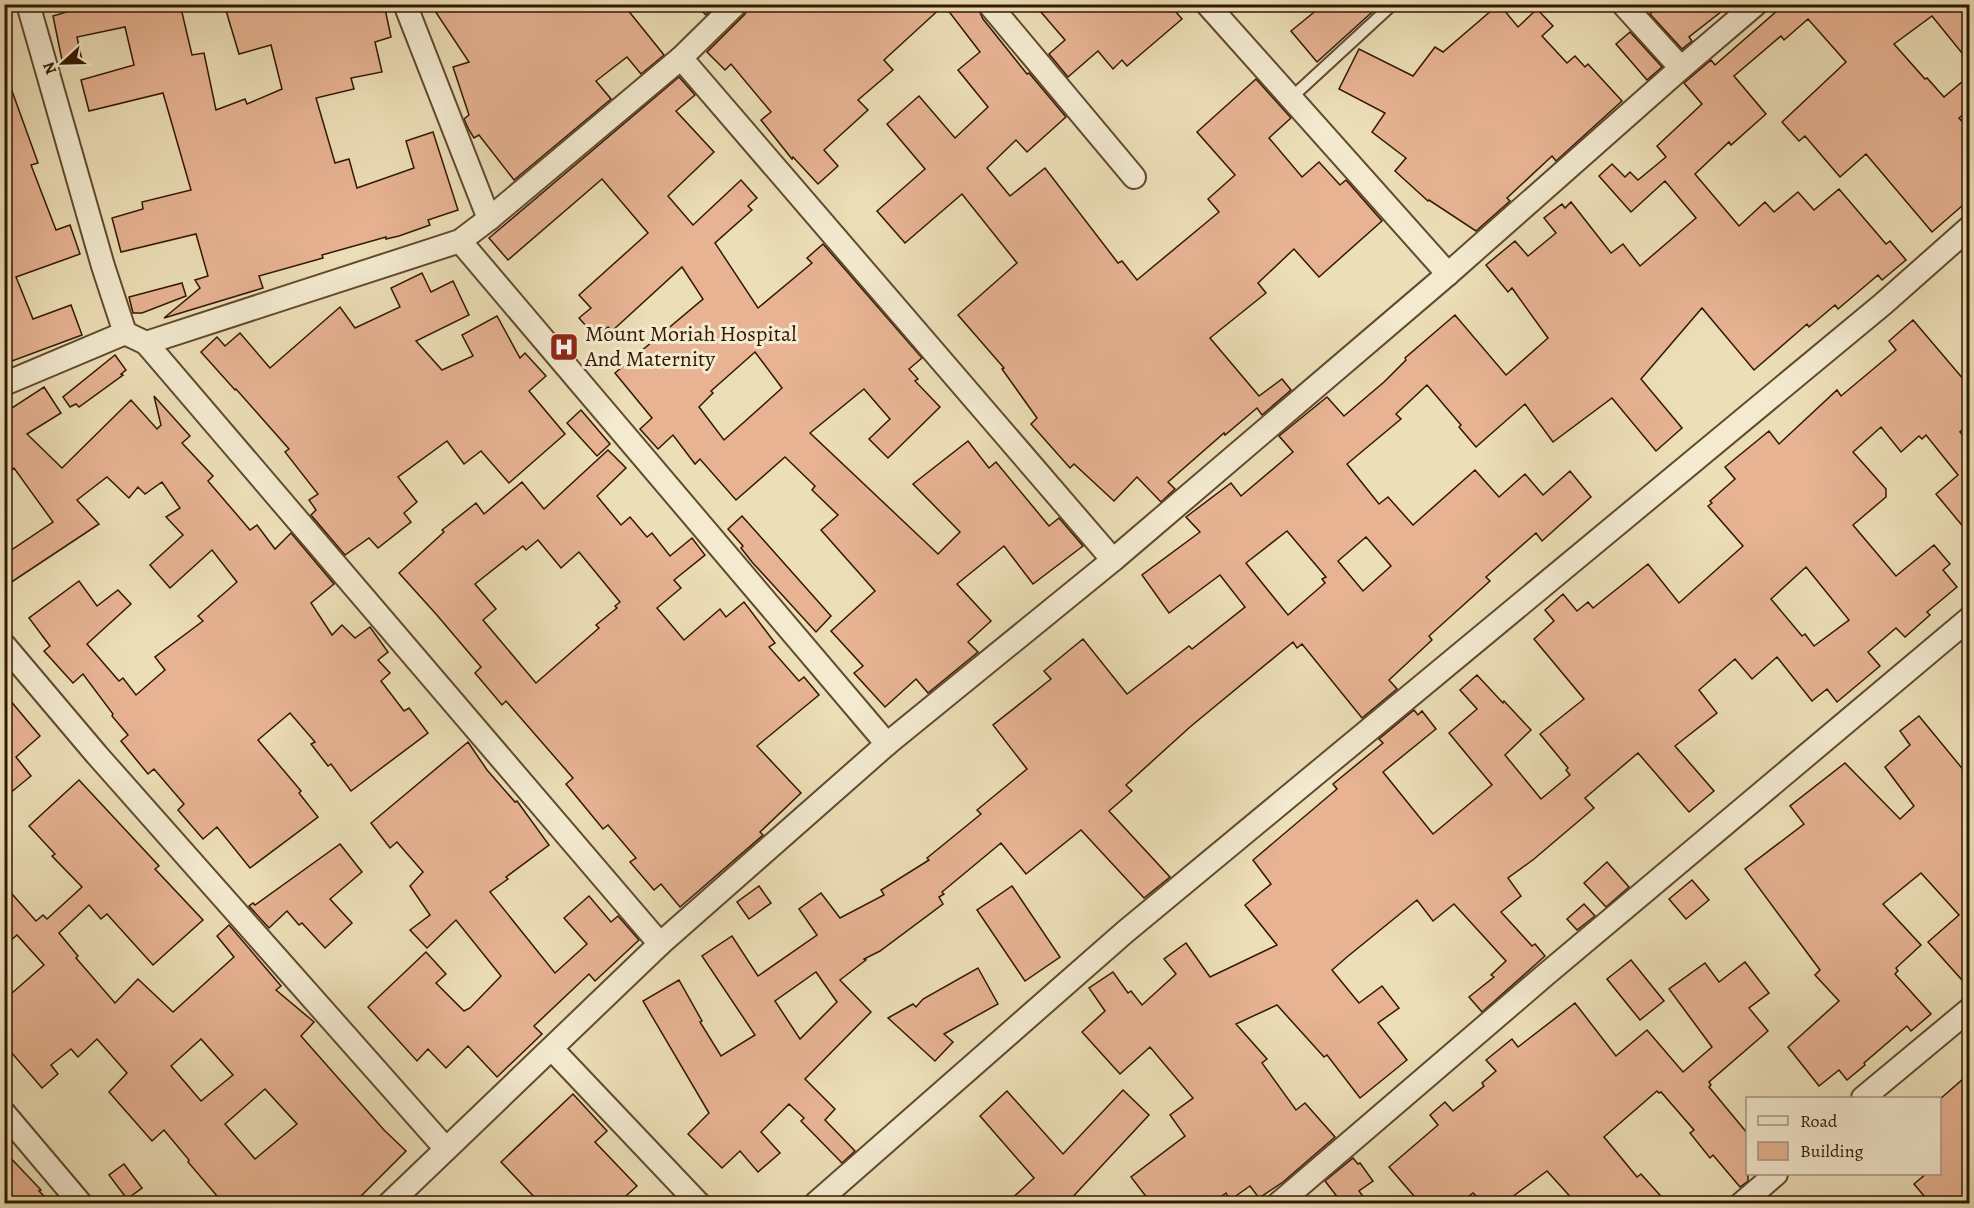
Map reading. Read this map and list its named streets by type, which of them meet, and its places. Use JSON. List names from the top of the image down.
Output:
{
  "places": {
    "hospital": ["Mount Moriah Hospital And Maternity"]
  },
  "legend": ["Road", "Building"],
  "north": "left"
}
